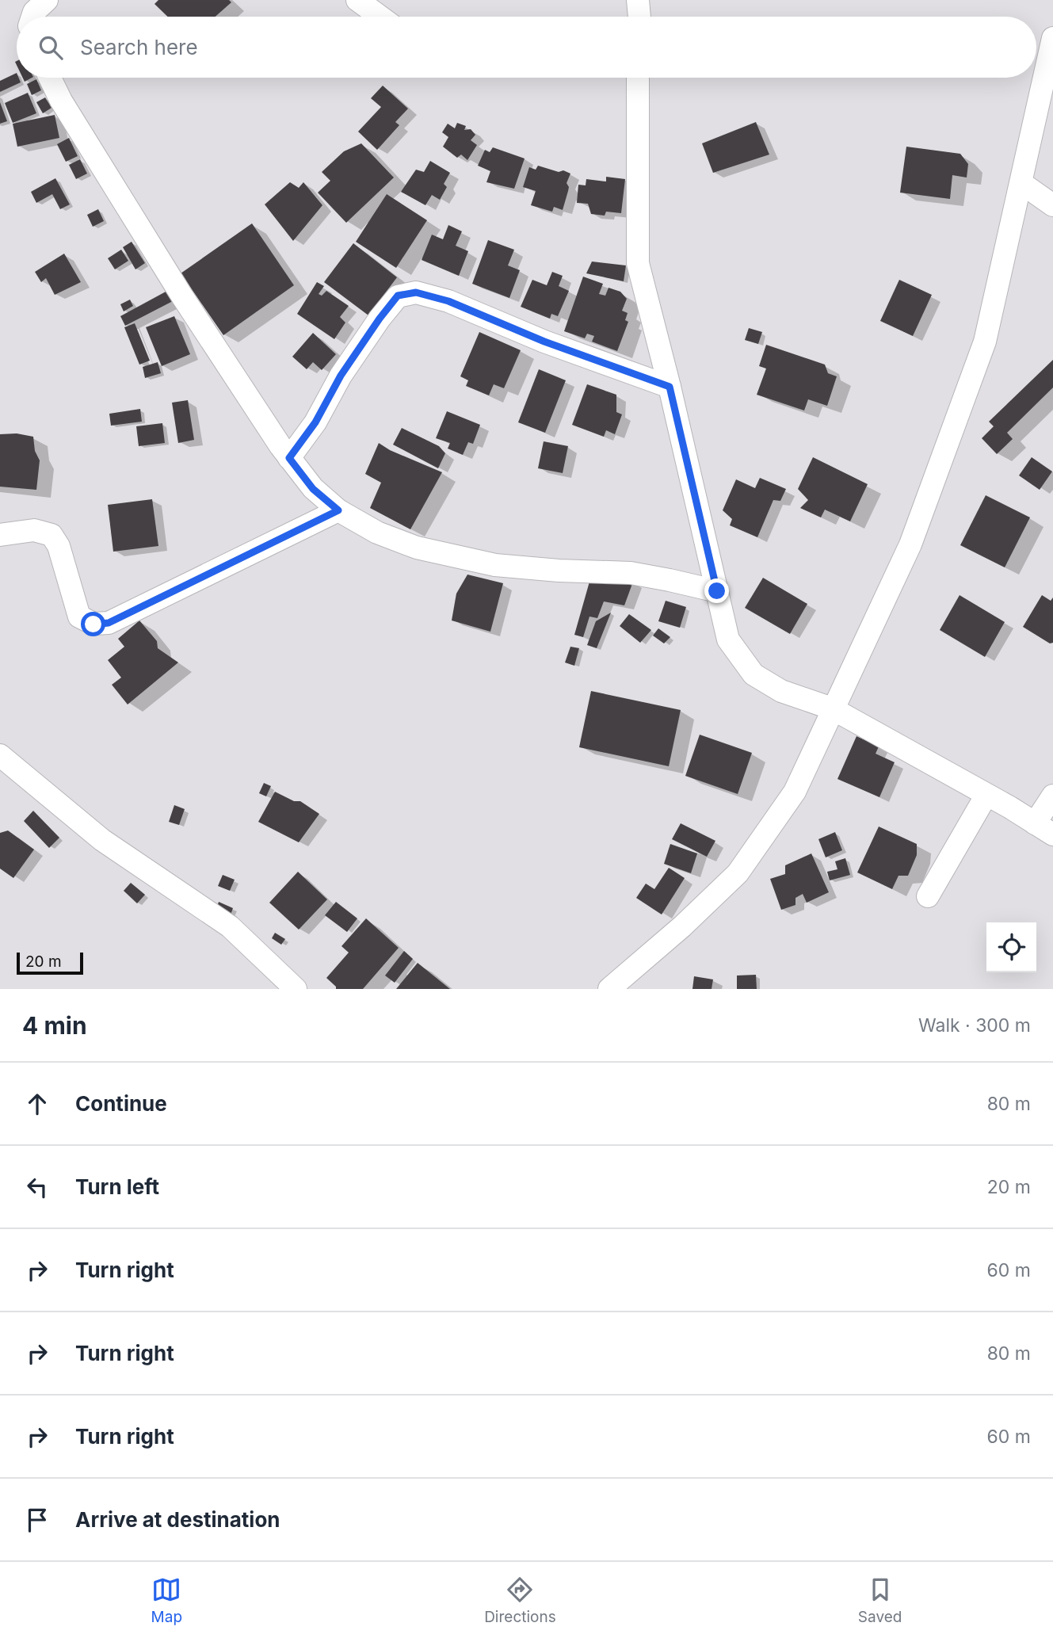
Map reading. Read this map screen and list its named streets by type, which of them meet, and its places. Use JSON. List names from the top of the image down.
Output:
{
  "scale_bar": "20 m",
  "page": {
    "search": "Search here",
    "scale": "20 m",
    "heading": ["4 min", "Walk · 300 m"],
    "list": [
      ["Continue", "80 m"],
      ["Turn left", "20 m"],
      ["Turn right", "60 m"],
      ["Turn right", "80 m"],
      ["Turn right", "60 m"],
      "Arrive at destination"
    ],
    "nav": ["Map", "Directions", "Saved"]
  }
}
